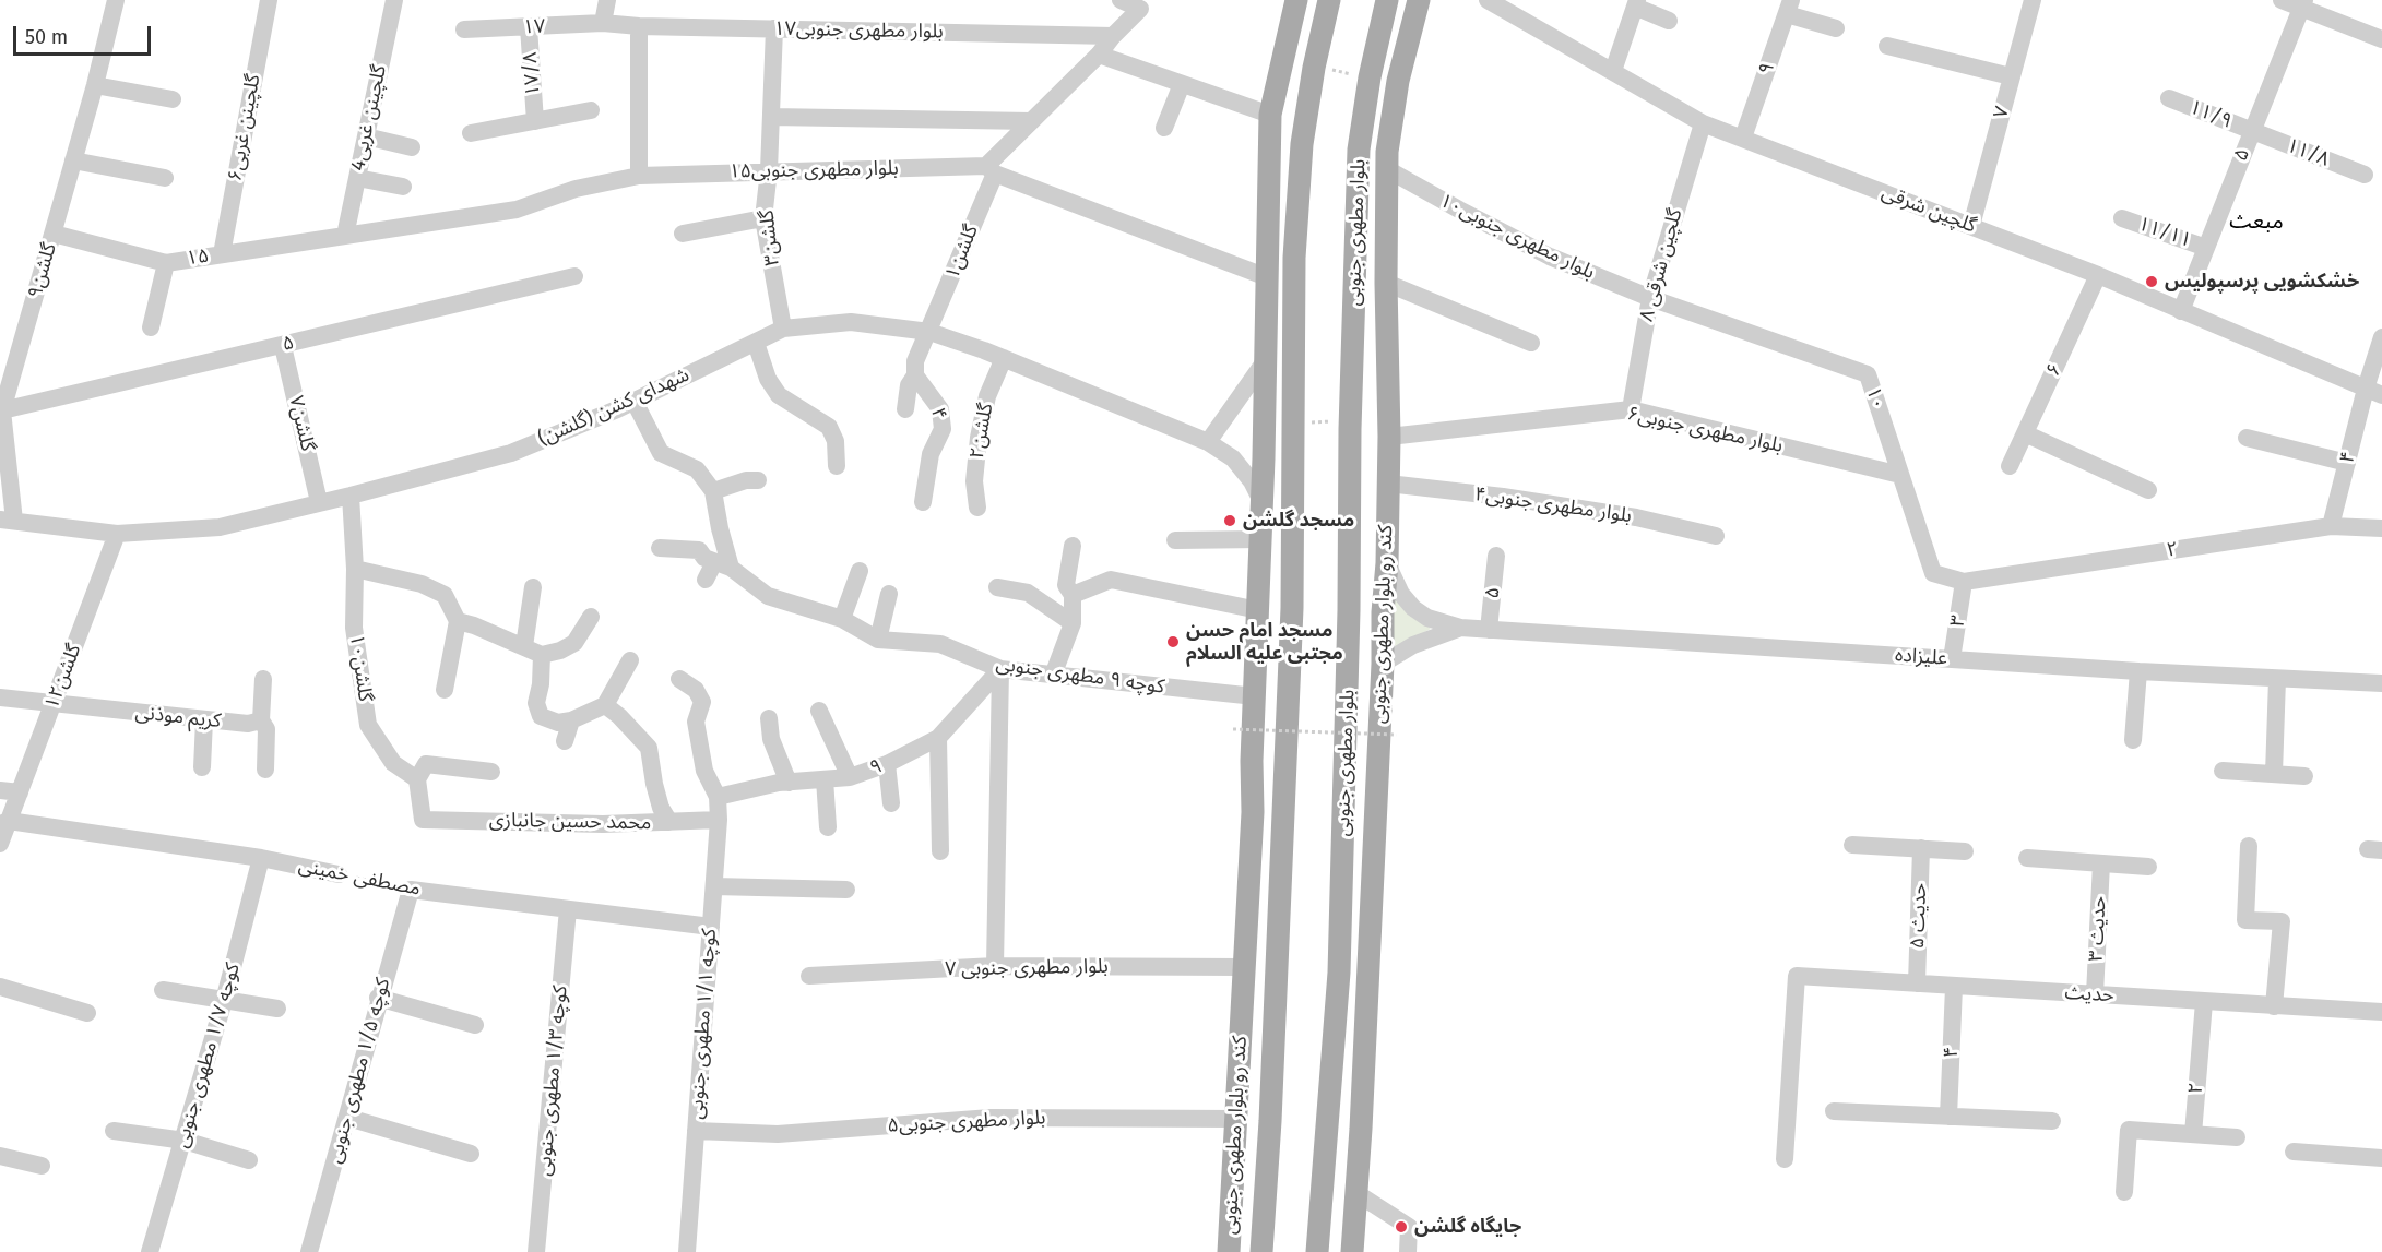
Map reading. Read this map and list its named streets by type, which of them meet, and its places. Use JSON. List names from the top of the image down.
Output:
{
  "streets": {
    "main road": ["بلوار مطهری جنوبی", "کند رو بلوار مطهری جنوبی"],
    "street": [
      "۱۷",
      "بلوار مطهری جنوبی۱۷",
      "۹",
      "۱۷/۸",
      "۷",
      "۱۱/۹",
      "4گلچینن غربی",
      "گلچینن غربی۶",
      "۱۱/۸",
      "۵",
      "بلوار مطهری جنوبی۱۵",
      "گلچین شرقی",
      "۱۱/۱۱",
      "بلوار مطهری جنوبی۱۰",
      "گلشن۳",
      "گلشن۱",
      "۱۵",
      "۸ گلچین شرقی",
      "گلشن۹",
      "۶",
      "۱۰",
      "شهدای کشن (گلشن)",
      "۴",
      "گلشن۷",
      "بلوار مطهری جنوبی۶",
      "گلشن۲",
      "بلوار مطهری جنوبی۴",
      "۲",
      "۳",
      "علیزاده",
      "گلشن۱۰",
      "کوچه ۹ مطهری جنوبی",
      "گلشن۱۲",
      "کریم موذنی",
      "محمد حسین جانبازی",
      "مصطفی خمینی",
      "حدیث ۵",
      "حدیث ۳",
      "۷ بلوار مطهری جنوبی",
      "حدیث",
      "کوچه ۱/۱ مطهری جنوبی",
      "کوچه ۱/۷ مطهری جنوبی",
      "کوچه ۱/۵ مطهری جنوبی",
      "کوچه ۱/۳ مطهری جنوبی",
      "۵بلوار مطهری جنوبی"
    ]
  },
  "crossings": [
    ["۱۷", "بلوار مطهری جنوبی۱۷"],
    ["۱۷", "۱۷/۸"],
    ["بلوار مطهری جنوبی۱۷", "گلشن۳"],
    ["۹", "گلچین شرقی"],
    ["۹", "کوچه ۹ مطهری جنوبی"],
    ["۹", "کوچه ۱/۱ مطهری جنوبی"],
    ["۷", "گلچین شرقی"],
    ["۱۱/۹", "۱۱/۸"],
    ["۱۱/۹", "۵"],
    ["4گلچینن غربی", "بلوار مطهری جنوبی۱۵"],
    ["4گلچینن غربی", "۱۵"],
    ["گلچینن غربی۶", "۱۵"],
    ["۱۱/۸", "۵"],
    ["۵", "گلچین شرقی"],
    ["۵", "۱۱/۱۱"],
    ["۵", "گلشن۹"],
    ["۵", "گلشن۷"],
    ["۵", "علیزاده"],
    ["بلوار مطهری جنوبی۱۵", "گلشن۳"],
    ["بلوار مطهری جنوبی۱۵", "گلشن۱"],
    ["بلوار مطهری جنوبی۱۵", "۱۵"],
    ["بلوار مطهری جنوبی۱۵", "کند رو بلوار مطهری جنوبی"],
    ["گلچین شرقی", "۸ گلچین شرقی"],
    ["گلچین شرقی", "۶"],
    ["گلچین شرقی", "۴"],
    ["بلوار مطهری جنوبی۱۰", "۸ گلچین شرقی"],
    ["بلوار مطهری جنوبی۱۰", "۱۰"],
    ["بلوار مطهری جنوبی۱۰", "کند رو بلوار مطهری جنوبی"],
    ["گلشن۳", "شهدای کشن (گلشن)"],
    ["گلشن۱", "شهدای کشن (گلشن)"],
    ["۱۵", "گلشن۹"],
    ["۸ گلچین شرقی", "۱۰"],
    ["۸ گلچین شرقی", "بلوار مطهری جنوبی۶"],
    ["گلشن۹", "شهدای کشن (گلشن)"],
    ["۱۰", "بلوار مطهری جنوبی۶"],
    ["۱۰", "۲"],
    ["۱۰", "۳"],
    ["شهدای کشن (گلشن)", "گلشن۷"],
    ["شهدای کشن (گلشن)", "گلشن۲"],
    ["شهدای کشن (گلشن)", "کند رو بلوار مطهری جنوبی"],
    ["شهدای کشن (گلشن)", "گلشن۱۰"],
    ["شهدای کشن (گلشن)", "گلشن۱۲"],
    ["۴", "۲"],
    ["۴", "حدیث"],
    ["بلوار مطهری جنوبی۶", "کند رو بلوار مطهری جنوبی"],
    ["بلوار مطهری جنوبی۴", "کند رو بلوار مطهری جنوبی"],
    ["۲", "۳"],
    ["۲", "حدیث"],
    ["۳", "علیزاده"],
    ["کند رو بلوار مطهری جنوبی", "علیزاده"],
    ["کند رو بلوار مطهری جنوبی", "کوچه ۹ مطهری جنوبی"],
    ["کند رو بلوار مطهری جنوبی", "۷ بلوار مطهری جنوبی"],
    ["کند رو بلوار مطهری جنوبی", "۵بلوار مطهری جنوبی"],
    ["گلشن۱۰", "محمد حسین جانبازی"],
    ["گلشن۱۲", "کریم موذنی"],
    ["گلشن۱۲", "مصطفی خمینی"],
    ["محمد حسین جانبازی", "کوچه ۱/۱ مطهری جنوبی"],
    ["مصطفی خمینی", "کوچه ۱/۱ مطهری جنوبی"],
    ["مصطفی خمینی", "کوچه ۱/۷ مطهری جنوبی"],
    ["مصطفی خمینی", "کوچه ۱/۵ مطهری جنوبی"],
    ["مصطفی خمینی", "کوچه ۱/۳ مطهری جنوبی"],
    ["حدیث ۵", "حدیث"],
    ["حدیث ۳", "حدیث"],
    ["کوچه ۱/۱ مطهری جنوبی", "۵بلوار مطهری جنوبی"]
  ],
  "districts": ["مبعث"],
  "places": [
    "خشکشویی پرسپولیس",
    "مسجد گلشن",
    "مسجد امام حسن مجتبی علیه السلام",
    "جایگاه گلشن"
  ],
  "scale_bar": "50 m"
}
